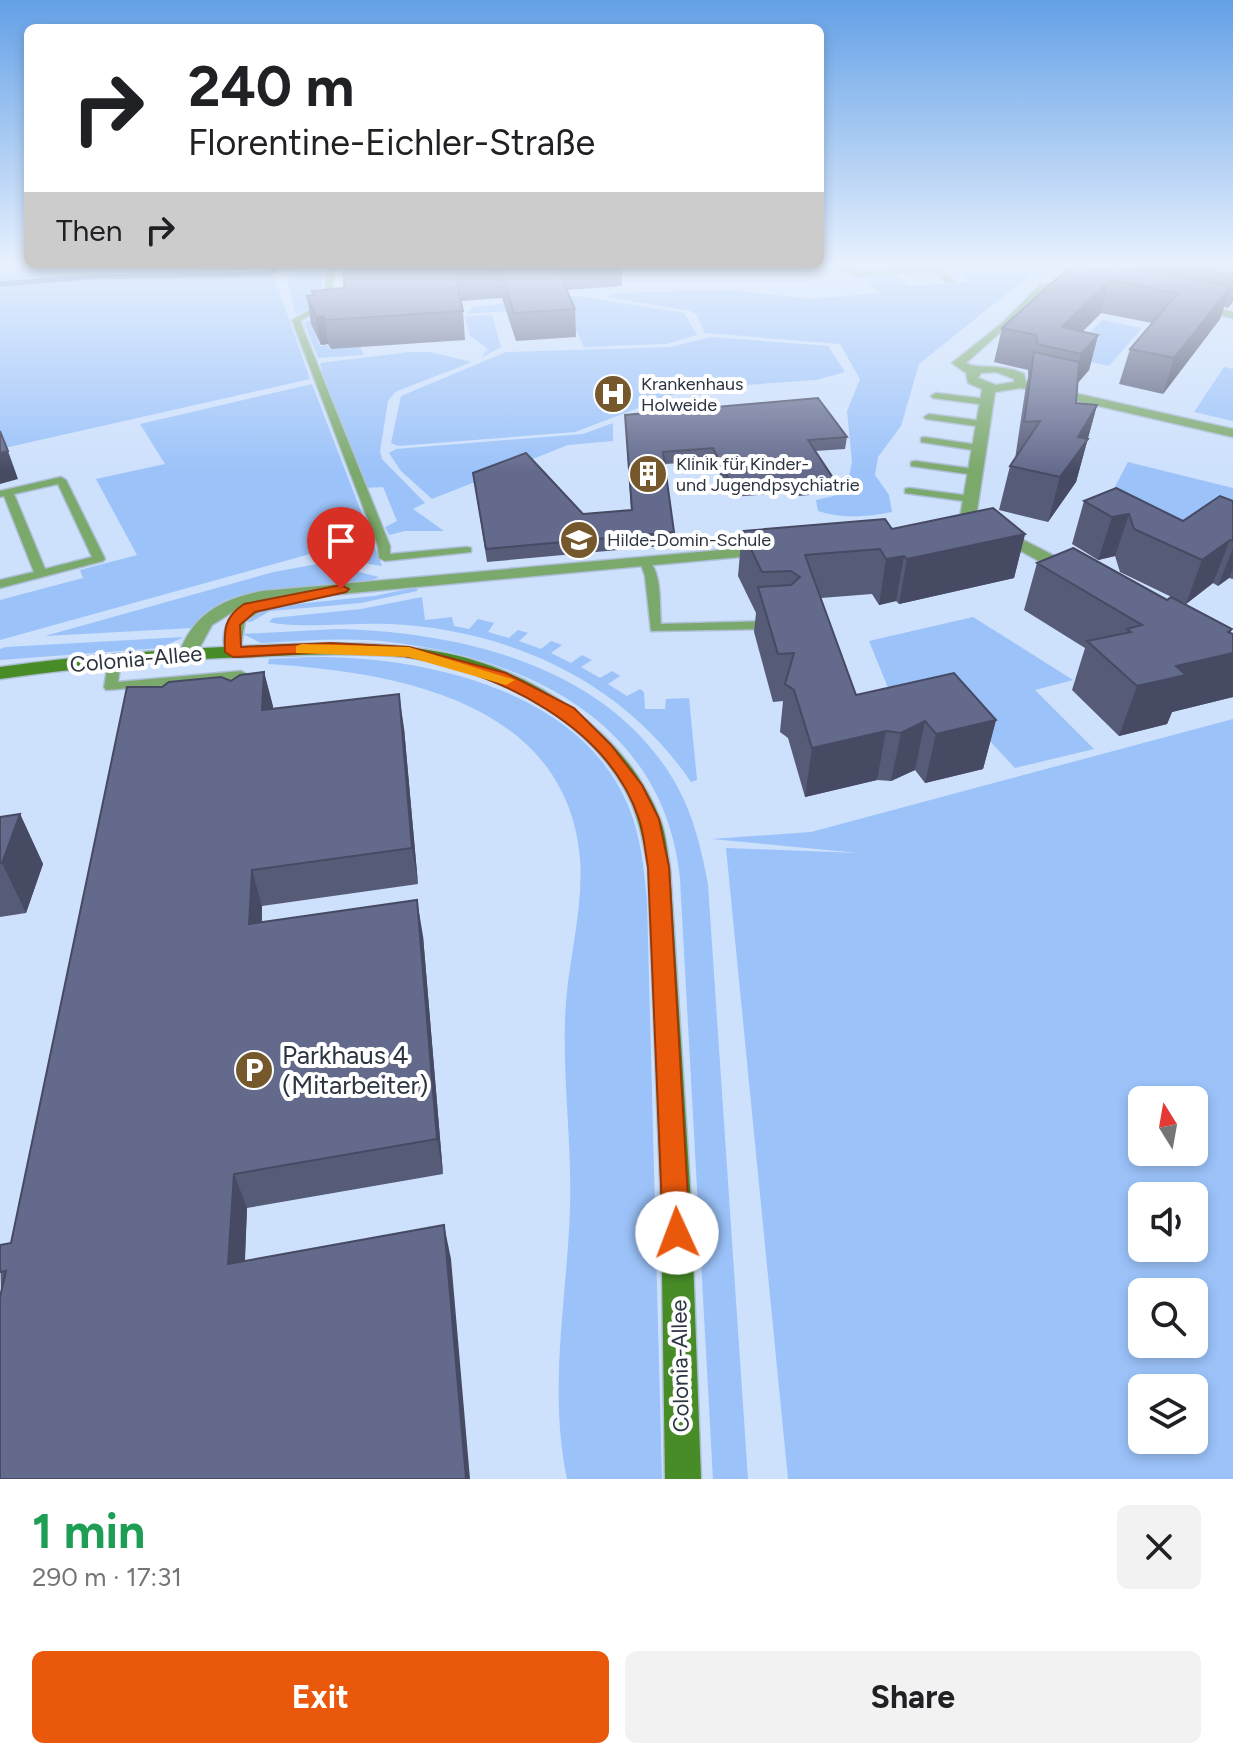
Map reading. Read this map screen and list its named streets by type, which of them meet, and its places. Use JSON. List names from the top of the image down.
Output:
{
  "streets": {
    "main road": ["Colonia-Allee"]
  },
  "places": {
    "hospital": ["Krankenhaus Holweide"],
    "building": ["Klinik für Kinder- und Jugendpsychiatrie"],
    "school or university": ["Hilde-Domin-Schule"],
    "parking": ["Parkhaus 4 (Mitarbeiter)"]
  },
  "north": "top",
  "page": {
    "turn": ["240 m", "Florentine-Eichler-Straße"],
    "then": "Then",
    "heading": ["1 min", "290 m · 17:31"],
    "buttons": ["Exit", "Share"]
  }
}
